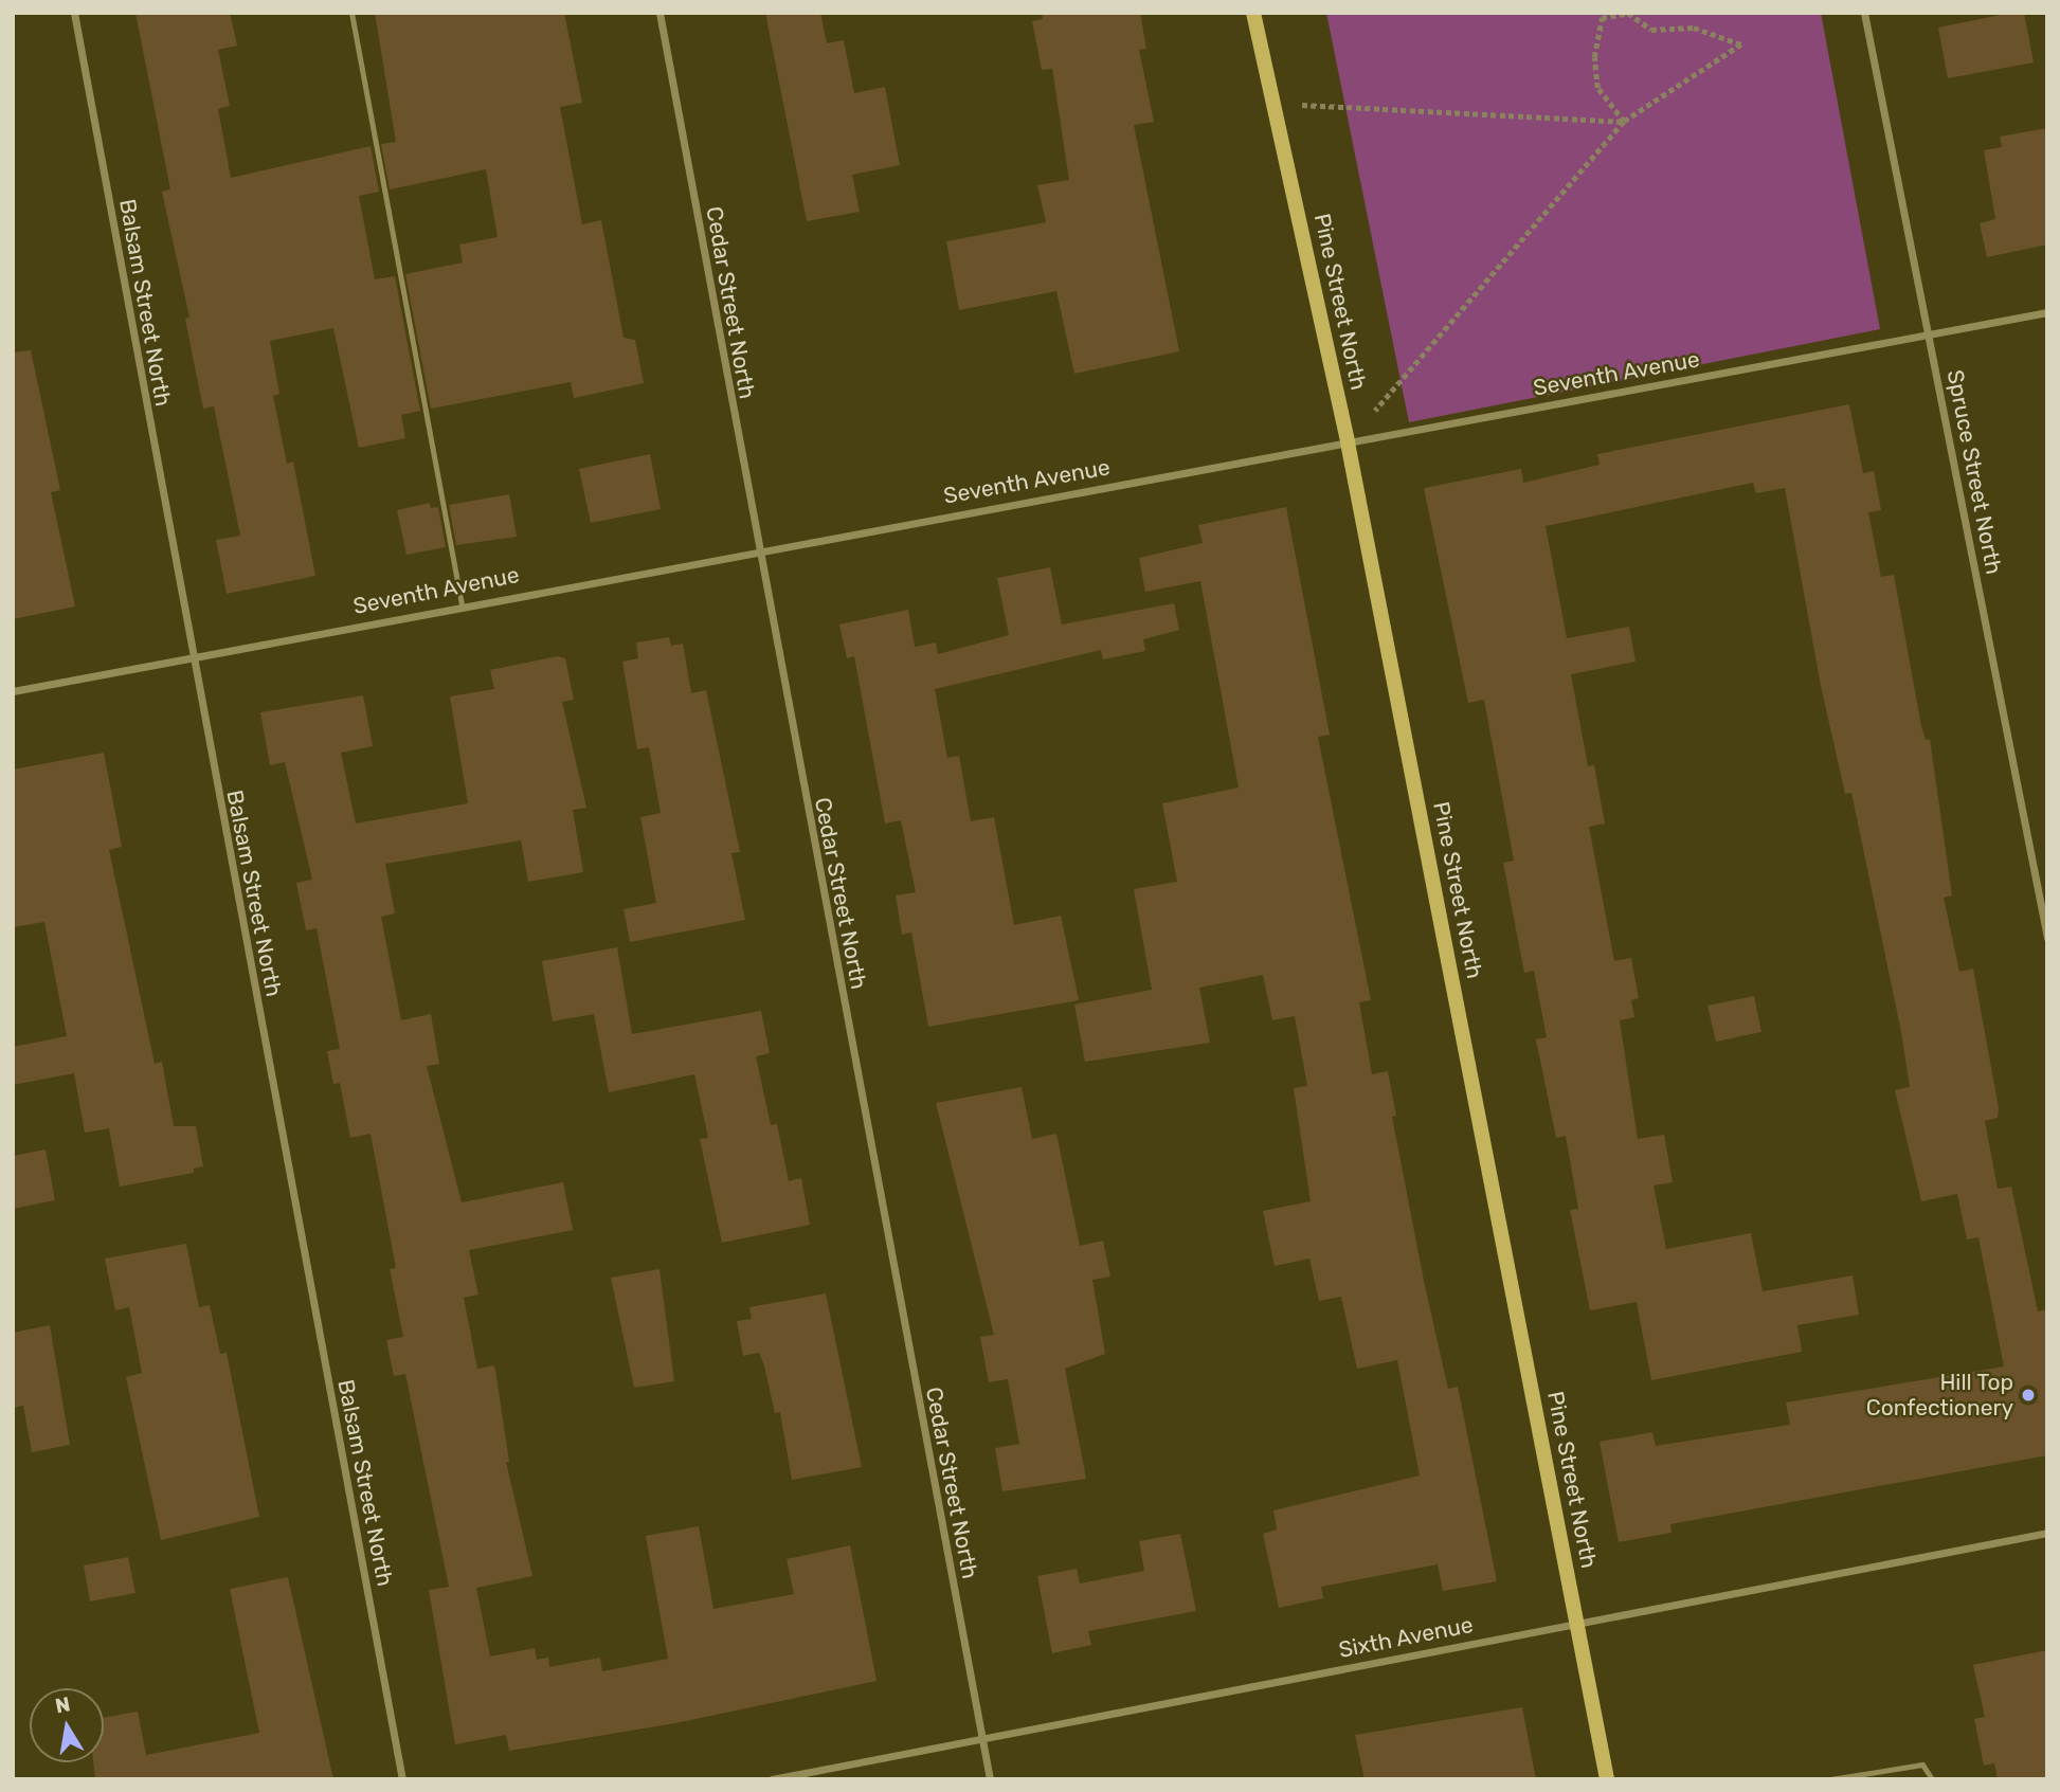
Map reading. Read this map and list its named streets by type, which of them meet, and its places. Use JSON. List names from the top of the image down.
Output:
{
  "streets": {
    "street": [
      "Pine Street North",
      "Balsam Street North",
      "Cedar Street North",
      "Seventh Avenue",
      "Spruce Street North",
      "Sixth Avenue"
    ]
  },
  "crossings": [
    ["Pine Street North", "Seventh Avenue"],
    ["Pine Street North", "Sixth Avenue"],
    ["Balsam Street North", "Seventh Avenue"],
    ["Cedar Street North", "Seventh Avenue"],
    ["Cedar Street North", "Sixth Avenue"],
    ["Seventh Avenue", "Spruce Street North"]
  ],
  "places": ["Hill Top Confectionery"],
  "north": "top"
}
